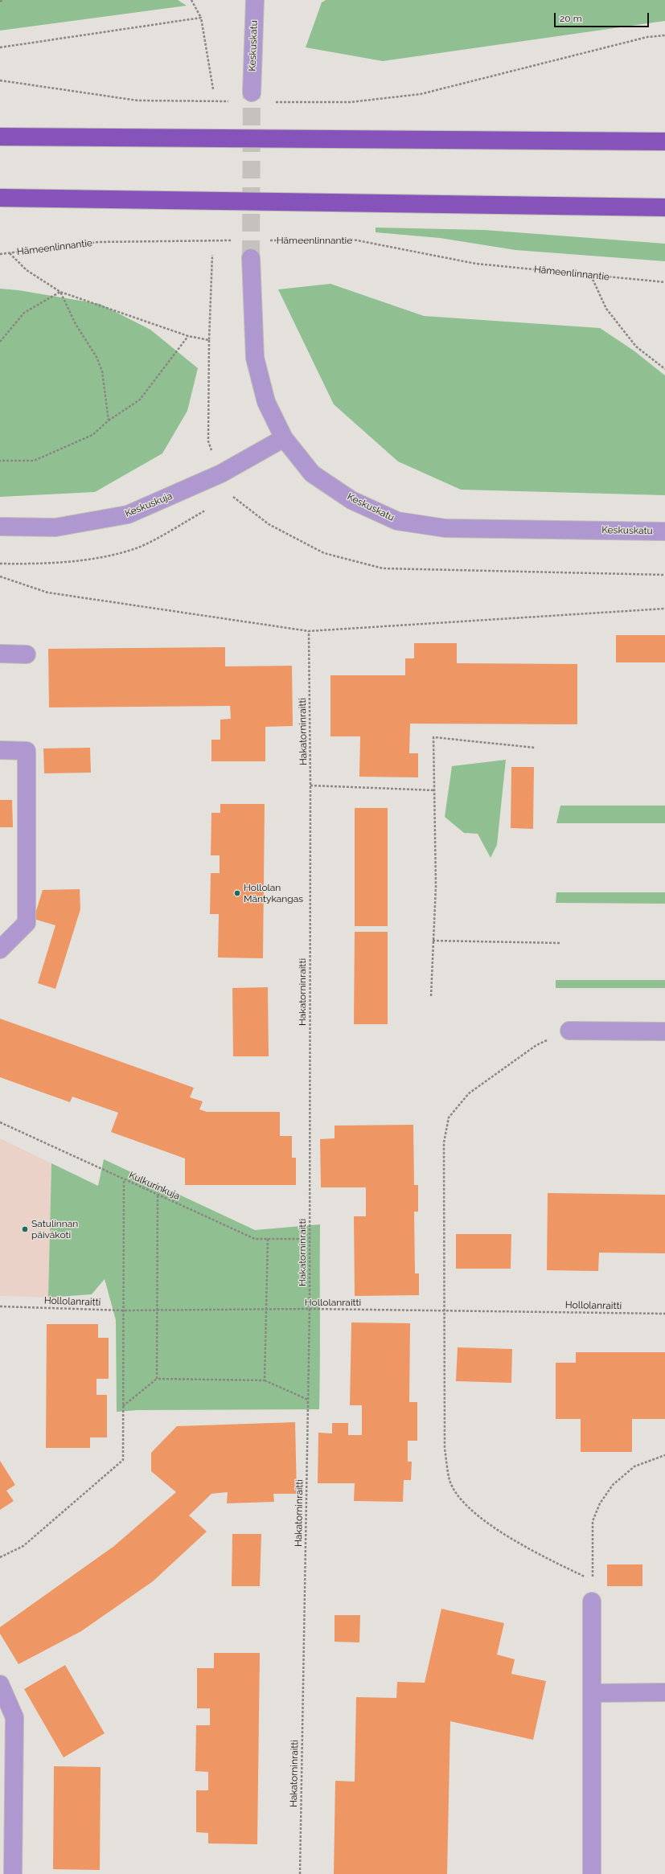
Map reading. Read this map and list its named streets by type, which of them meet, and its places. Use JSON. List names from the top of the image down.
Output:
{
  "streets": {
    "street": ["Keskuskatu", "Keskuskuja"],
    "path": [
      "Hämeenlinnantie",
      "Hakatorninraitti",
      "Kulkurinkuja",
      "Hollolanraitti"
    ]
  },
  "crossings": [
    ["Keskuskatu", "Keskuskuja"],
    ["Hakatorninraitti", "Kulkurinkuja"],
    ["Hakatorninraitti", "Hollolanraitti"]
  ],
  "places": ["Hollolan Mäntykangas", "Satulinnan päiväkoti"],
  "scale_bar": "20 m"
}
